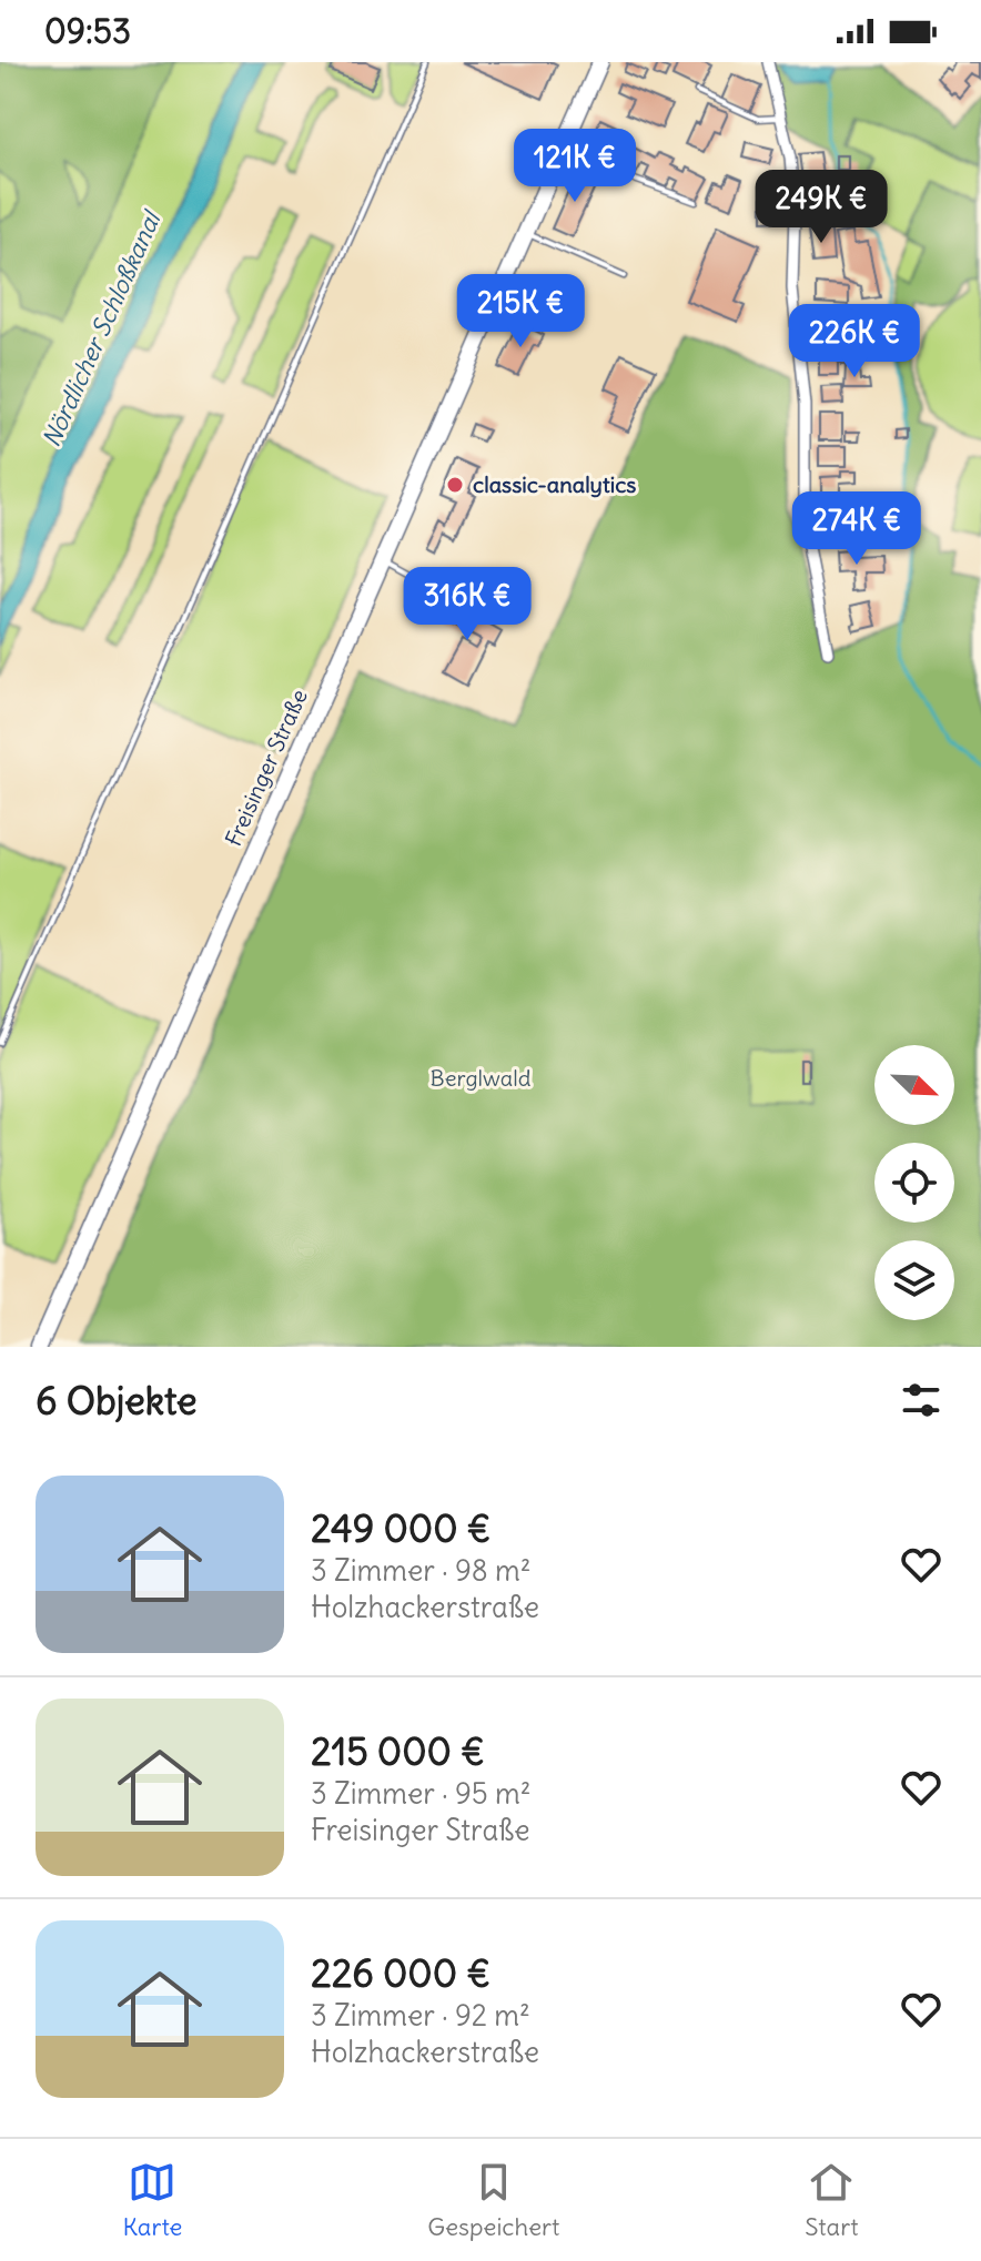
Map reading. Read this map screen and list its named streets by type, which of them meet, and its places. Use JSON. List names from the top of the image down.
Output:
{
  "streets": {
    "main road": ["Freisinger Straße"]
  },
  "water": ["Nördlicher Schloßkanal"],
  "parks": ["Berglwald"],
  "places": ["classic-analytics"],
  "north": "bottom right",
  "page": {
    "status": "09:53",
    "price": [
      "121K €",
      "249K €",
      "215K €",
      "226K €",
      "274K €",
      "316K €"
    ],
    "heading": "6 Objekte",
    "list": [
      {
        "name": "249 000 €",
        "note": "3 Zimmer · 98 m² · Holzhackerstraße"
      },
      {
        "name": "215 000 €",
        "note": "3 Zimmer · 95 m² · Freisinger Straße"
      },
      {
        "name": "226 000 €",
        "note": "3 Zimmer · 92 m² · Holzhackerstraße"
      }
    ],
    "tabs": ["Karte", "Gespeichert", "Start"]
  }
}
